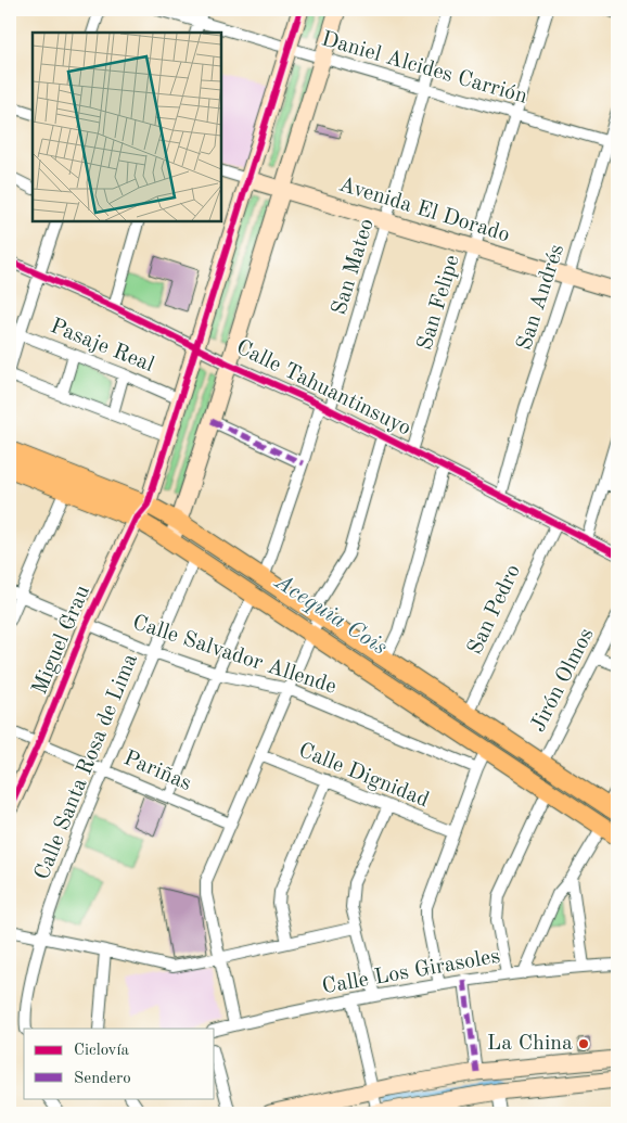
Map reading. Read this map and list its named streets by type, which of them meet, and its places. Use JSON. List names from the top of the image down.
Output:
{
  "streets": {
    "street": [
      "Daniel Alcides Carrión",
      "Avenida El Dorado",
      "San Mateo",
      "San Andrés",
      "San Felipe",
      "Pasaje Real",
      "Calle Tahuantinsuyo",
      "San Pedro",
      "Miguel Grau",
      "Calle Salvador Allende",
      "Jirón Olmos",
      "Calle Santa Rosa de Lima",
      "Pariñas",
      "Calle Dignidad",
      "Calle Los Girasoles"
    ]
  },
  "crossings": [
    ["Daniel Alcides Carrión", "San Mateo"],
    ["Daniel Alcides Carrión", "San Andrés"],
    ["Daniel Alcides Carrión", "San Felipe"],
    ["Avenida El Dorado", "San Mateo"],
    ["Avenida El Dorado", "San Andrés"],
    ["Avenida El Dorado", "San Felipe"],
    ["San Mateo", "Calle Tahuantinsuyo"],
    ["San Andrés", "Calle Tahuantinsuyo"],
    ["San Felipe", "Calle Tahuantinsuyo"],
    ["Calle Tahuantinsuyo", "San Pedro"],
    ["Miguel Grau", "Calle Salvador Allende"],
    ["Miguel Grau", "Pariñas"],
    ["Calle Salvador Allende", "Calle Santa Rosa de Lima"],
    ["Calle Santa Rosa de Lima", "Pariñas"]
  ],
  "water": ["Acequia Cois"],
  "places": ["La China"],
  "legend": ["Ciclovía", "Sendero"]
}
